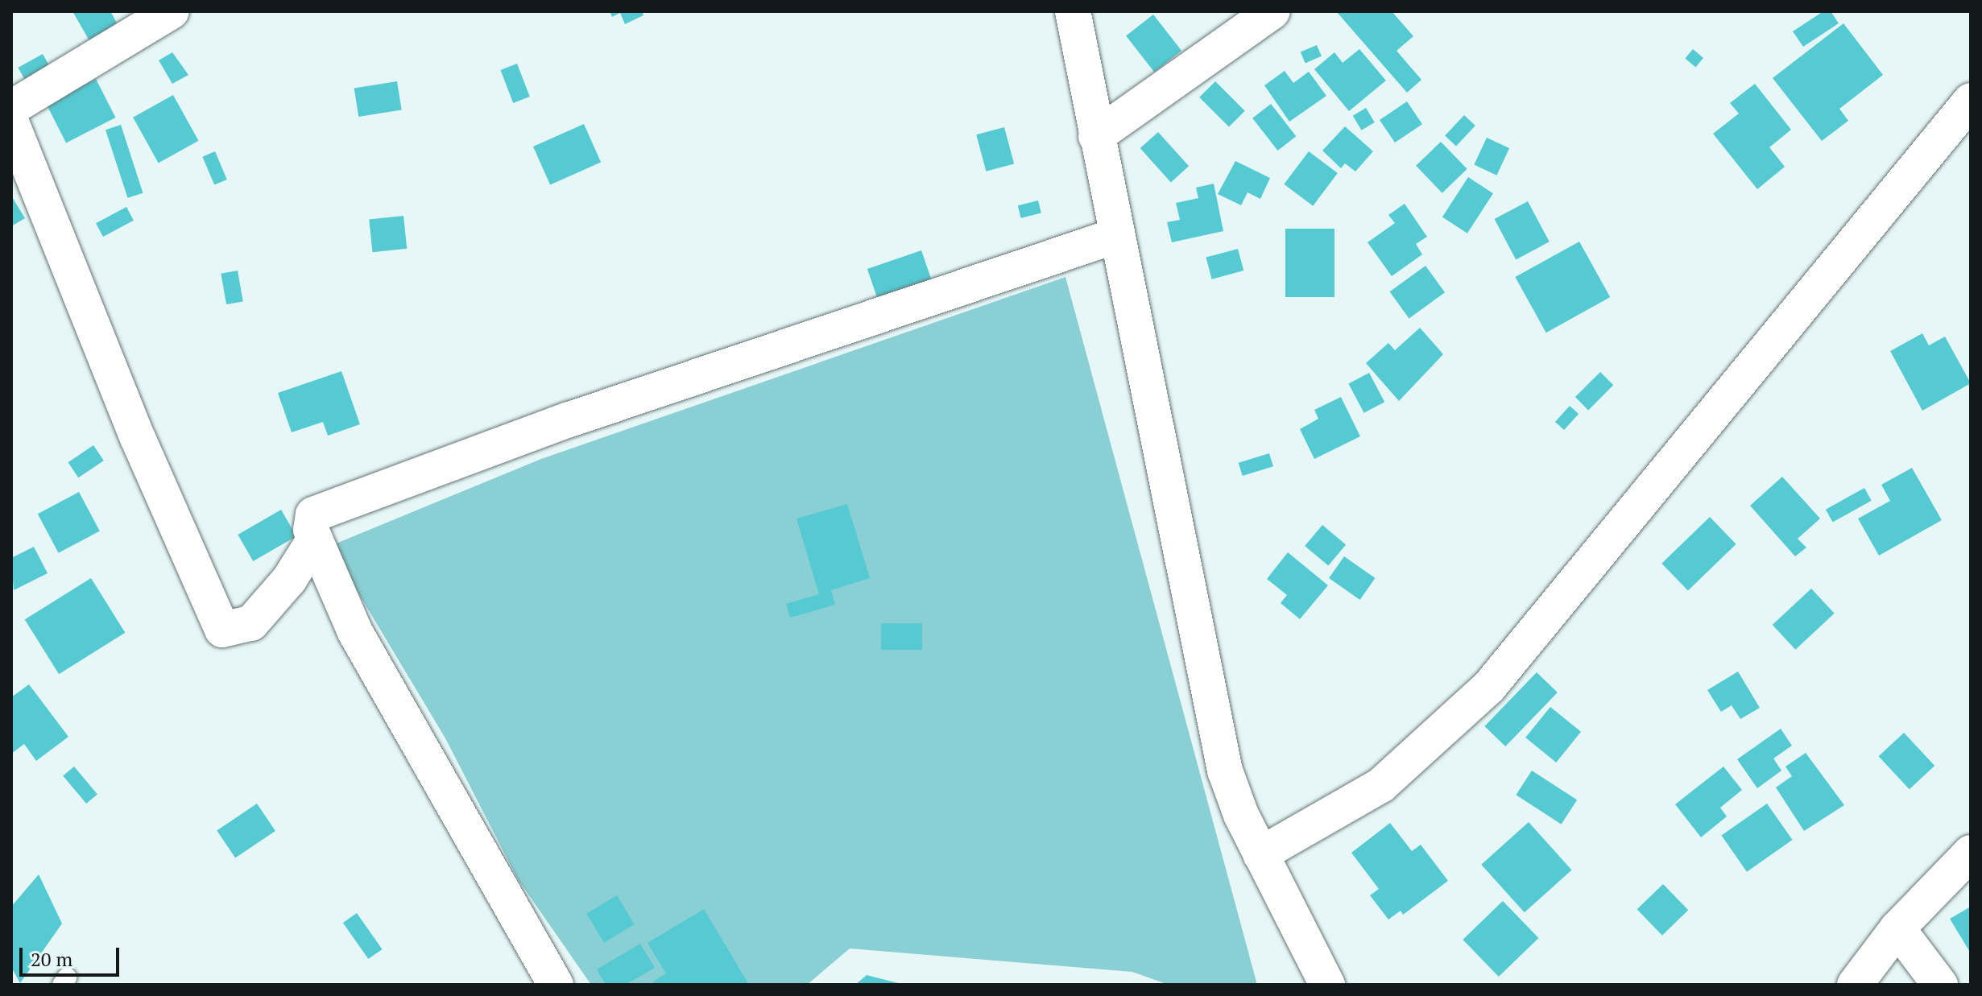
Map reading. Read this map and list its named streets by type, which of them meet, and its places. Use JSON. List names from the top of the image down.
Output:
{
  "scale_bar": "20 m"
}
